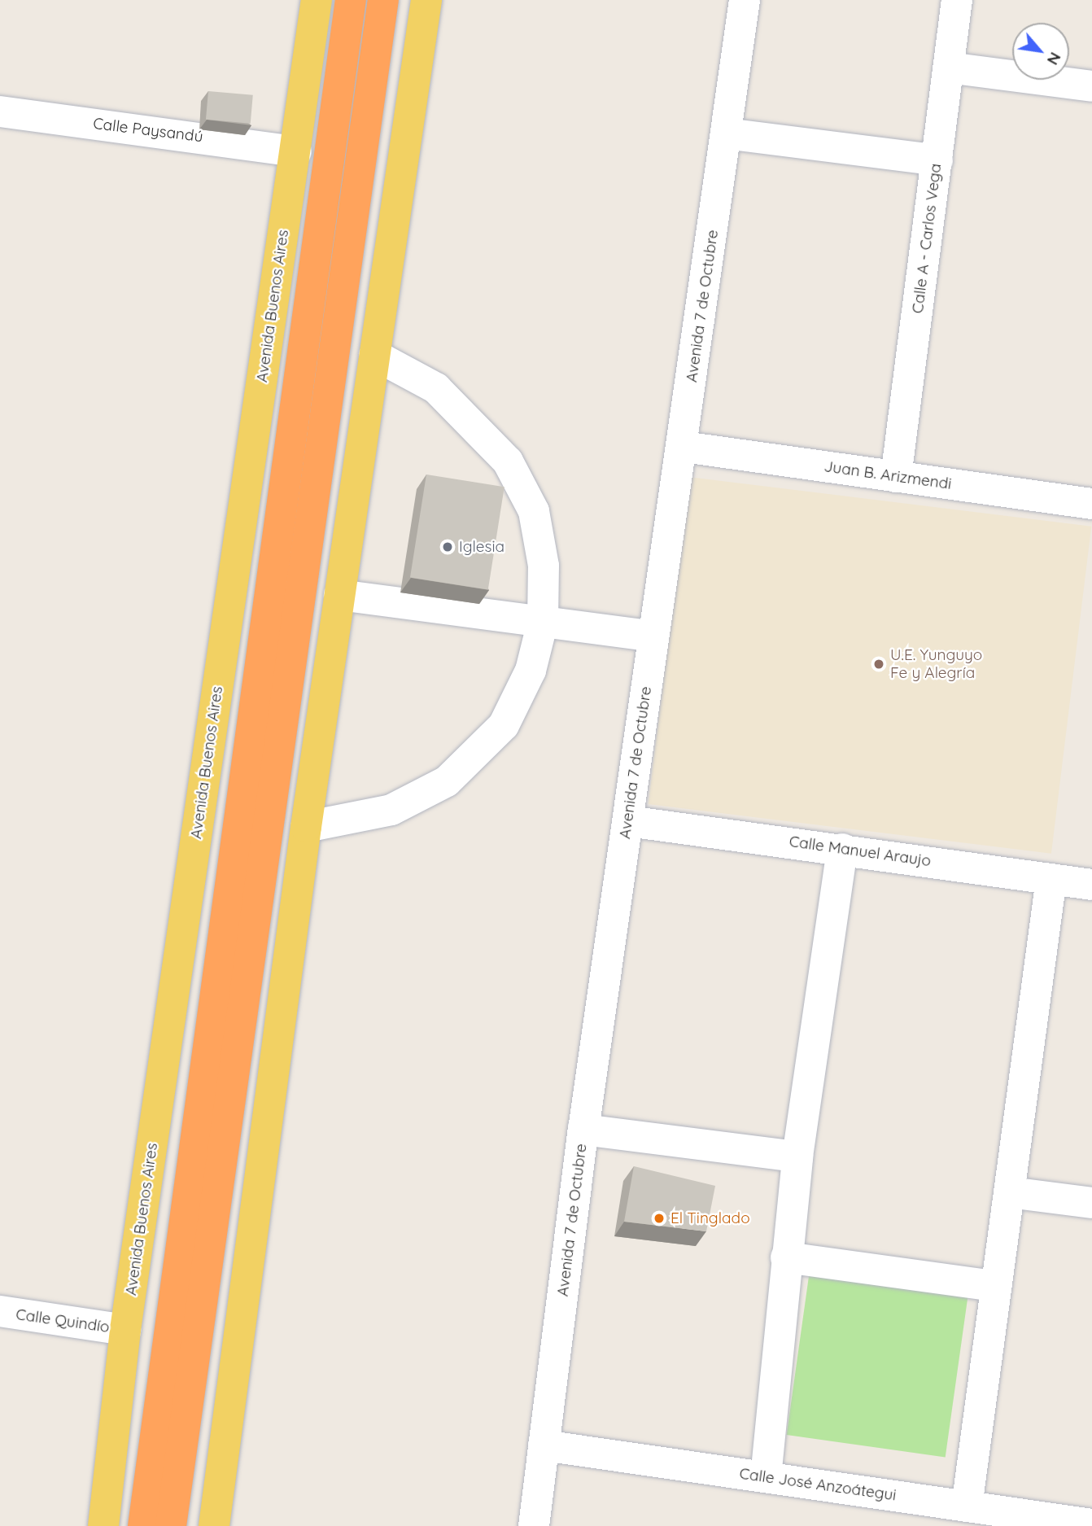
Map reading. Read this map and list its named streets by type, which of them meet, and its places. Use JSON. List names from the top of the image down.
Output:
{
  "streets": {
    "main road": ["Avenida Buenos Aires"],
    "street": [
      "Calle Paysandú",
      "Calle A - Carlos Vega",
      "Avenida 7 de Octubre",
      "Juan B. Arizmendi",
      "Calle Manuel Araujo",
      "Calle Quindío",
      "Calle José Anzoátegui"
    ]
  },
  "crossings": [
    ["Calle Paysandú", "Avenida Buenos Aires"],
    ["Calle A - Carlos Vega", "Juan B. Arizmendi"],
    ["Avenida Buenos Aires", "Calle Quindío"],
    ["Avenida 7 de Octubre", "Juan B. Arizmendi"],
    ["Avenida 7 de Octubre", "Calle Manuel Araujo"],
    ["Avenida 7 de Octubre", "Calle José Anzoátegui"]
  ],
  "places": ["Iglesia", "U.E. Yunguyo Fe y Alegría", "El Tinglado"],
  "north": "bottom right"
}
